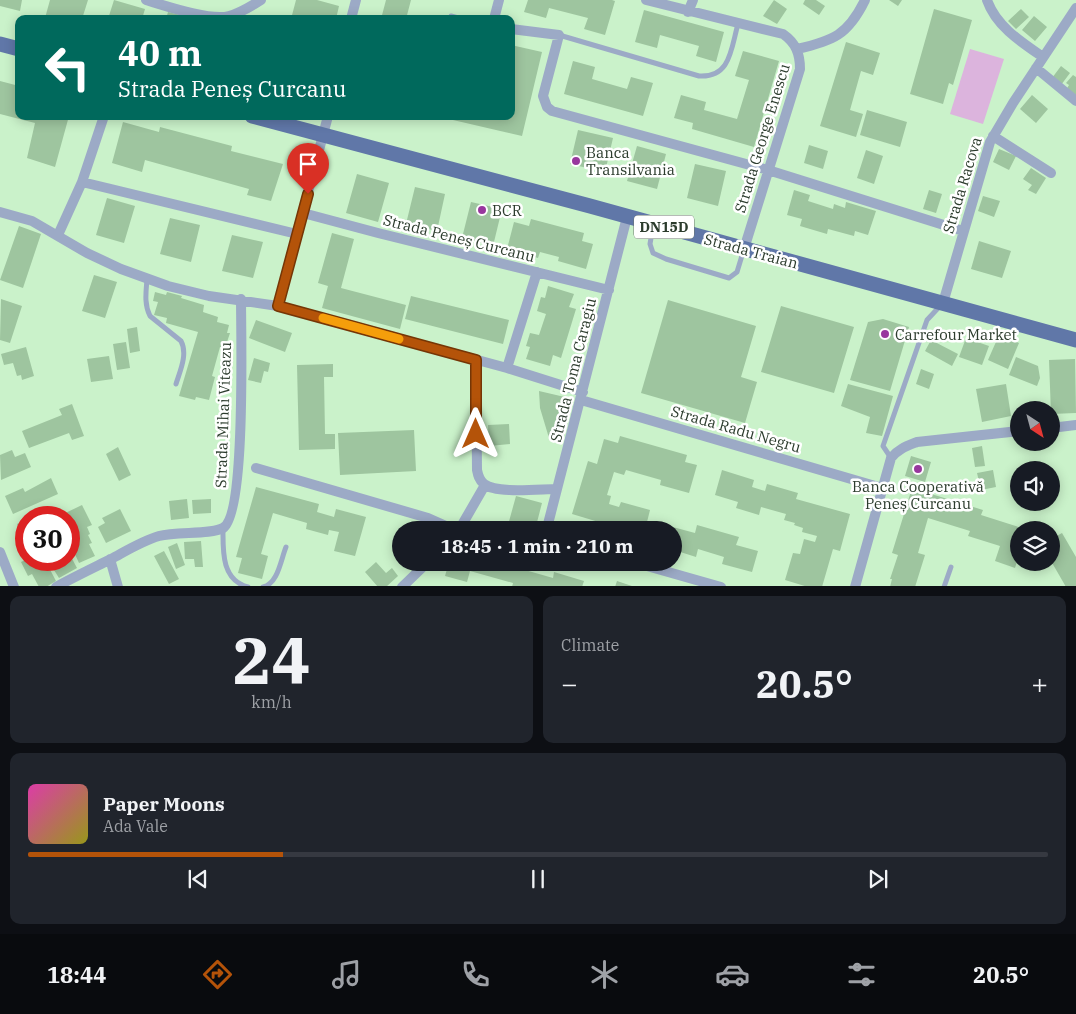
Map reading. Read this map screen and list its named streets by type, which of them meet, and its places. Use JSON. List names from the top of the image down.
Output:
{
  "streets": {
    "main road": ["DN15D", "Strada Traian"],
    "street": [
      "Strada George Enescu",
      "Strada Racova",
      "Strada Peneș Curcanu",
      "Strada Toma Caragiu",
      "Strada Mihai Viteazu",
      "Strada Radu Negru"
    ]
  },
  "crossings": [
    ["Strada George Enescu", "Strada Traian"],
    ["Strada Racova", "Strada Traian"],
    ["Strada Peneș Curcanu", "Strada Toma Caragiu"],
    ["Strada Traian", "Strada Toma Caragiu"],
    ["Strada Toma Caragiu", "Strada Radu Negru"]
  ],
  "places": [
    "Banca Transilvania",
    "BCR",
    "Carrefour Market",
    "Banca Cooperativă Peneș Curcanu"
  ],
  "north": "bottom right",
  "page": {
    "turn": ["40 m", "Strada Peneș Curcanu"],
    "limit": "30",
    "trip": "18:45 · 1 min · 210 m",
    "tile": [
      ["24", "km/h"],
      "Climate"
    ],
    "heat": ["−", "20.5°", "+"],
    "song": ["Paper Moons", "Ada Vale"],
    "tabs": ["18:44", "20.5°"]
  }
}
